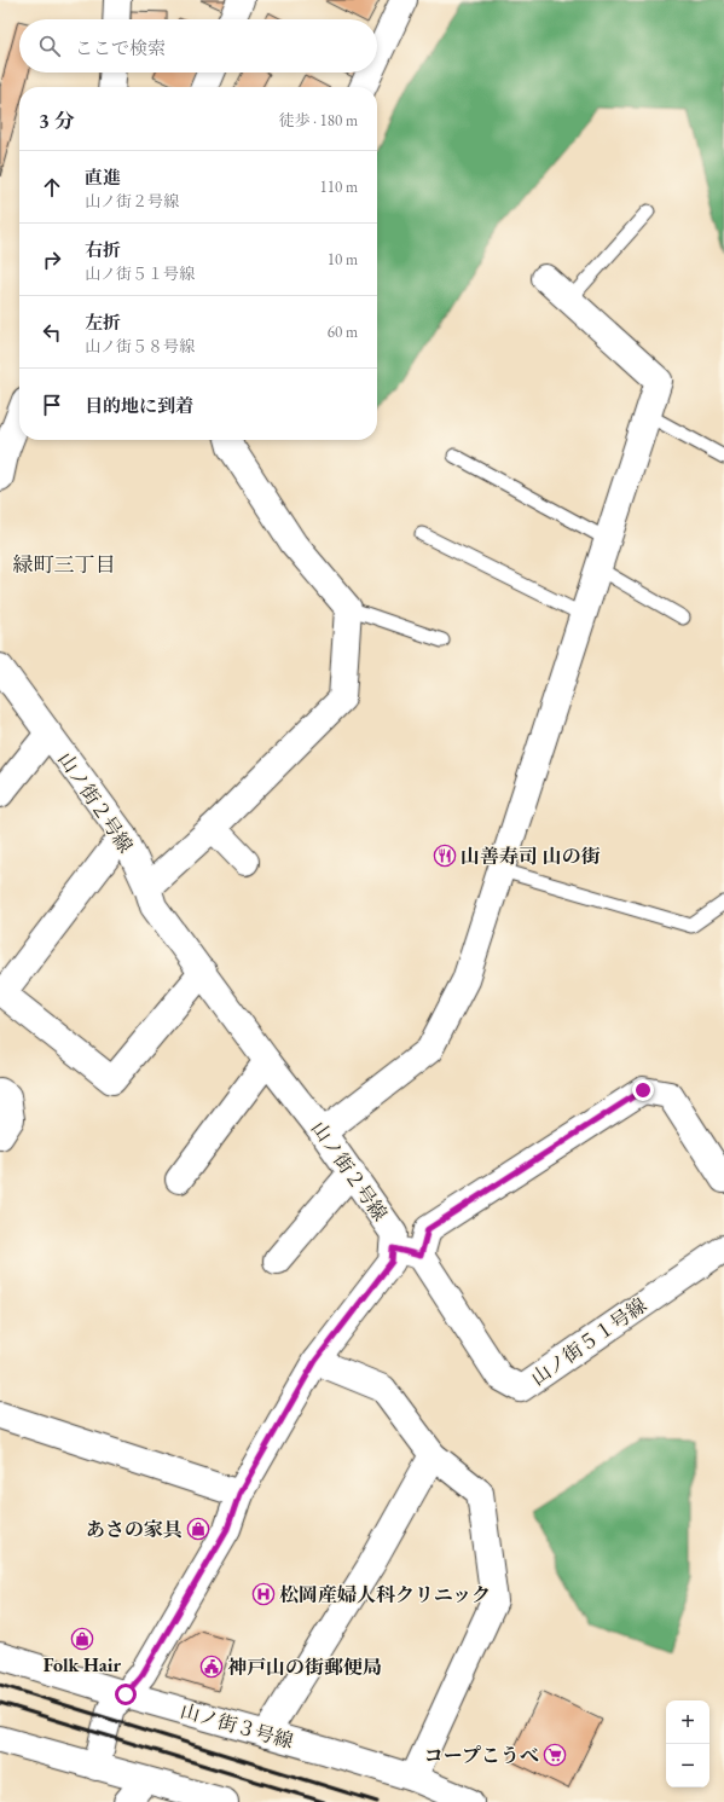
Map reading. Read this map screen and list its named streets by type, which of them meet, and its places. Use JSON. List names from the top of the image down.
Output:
{
  "streets": {
    "street": ["山ノ街２号線", "山ノ街５１号線", "山ノ街３号線"]
  },
  "districts": ["緑町三丁目"],
  "places": {
    "restaurant": ["山善寿司 山の街"],
    "shop": ["あさの家具", "Folk Hair"],
    "hospital": ["松岡産婦人科クリニック"],
    "public building": ["神戸山の街郵便局"],
    "supermarket": ["コープこうべ"]
  },
  "page": {
    "search": "ここで検索",
    "heading": ["3 分", "徒歩 · 180 m"],
    "list": [
      ["直進", "山ノ街２号線", "110 m"],
      ["右折", "山ノ街５１号線", "10 m"],
      ["左折", "山ノ街５８号線", "60 m"],
      "目的地に到着"
    ],
    "map_buttons": ["+", "−"]
  }
}
